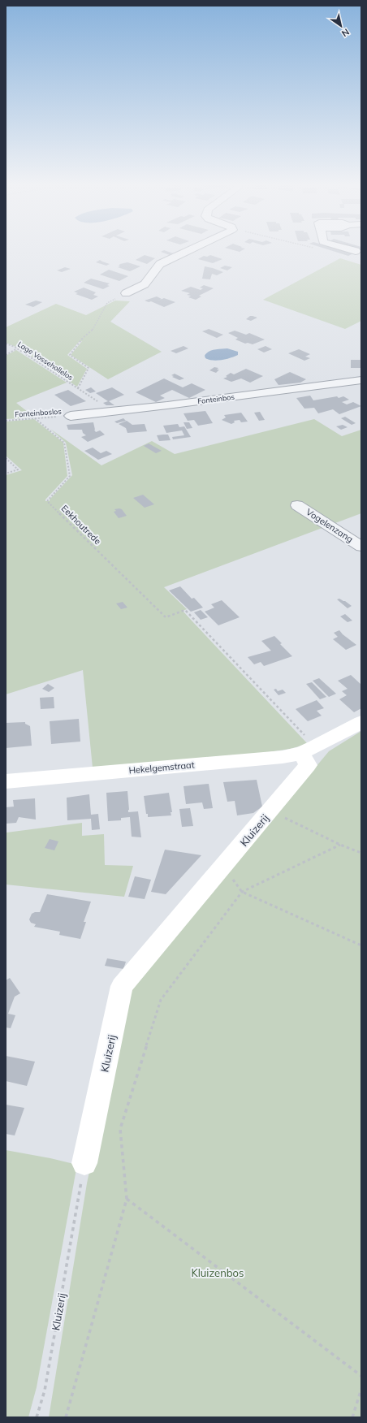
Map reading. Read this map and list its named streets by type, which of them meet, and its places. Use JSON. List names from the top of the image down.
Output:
{
  "streets": {
    "street": [
      "Fonteinbos",
      "Vogelenzang",
      "Hekelgemstraat",
      "Kluizerij"
    ],
    "path": ["Lage Vossehollelos", "Fonteinboslos", "Eekhoutrede"]
  },
  "crossings": [
    ["Fonteinbos", "Fonteinboslos"],
    ["Fonteinboslos", "Eekhoutrede"],
    ["Eekhoutrede", "Hekelgemstraat"],
    ["Eekhoutrede", "Kluizerij"],
    ["Hekelgemstraat", "Kluizerij"]
  ],
  "parks": ["Kluizenbos"],
  "north": "bottom right"
}
